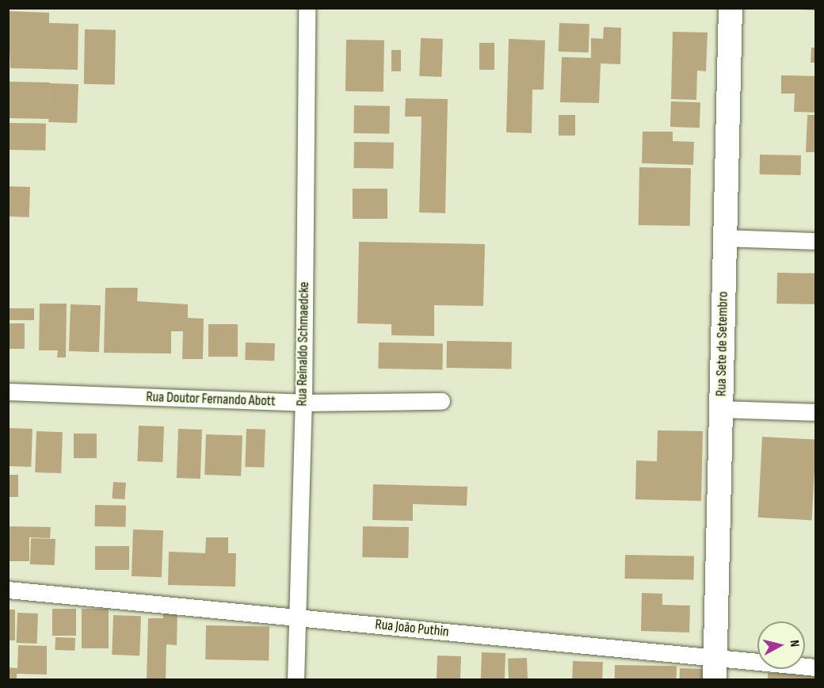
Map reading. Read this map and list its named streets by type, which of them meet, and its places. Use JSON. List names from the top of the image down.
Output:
{
  "streets": {
    "main road": ["Rua Sete de Setembro"],
    "street": ["Rua Reinaldo Schmaedcke", "Rua Doutor Fernando Abott", "Rua João Puthin"]
  },
  "crossings": [
    ["Rua Reinaldo Schmaedcke", "Rua Doutor Fernando Abott"],
    ["Rua Reinaldo Schmaedcke", "Rua João Puthin"],
    ["Rua Sete de Setembro", "Rua João Puthin"]
  ],
  "north": "right"
}
